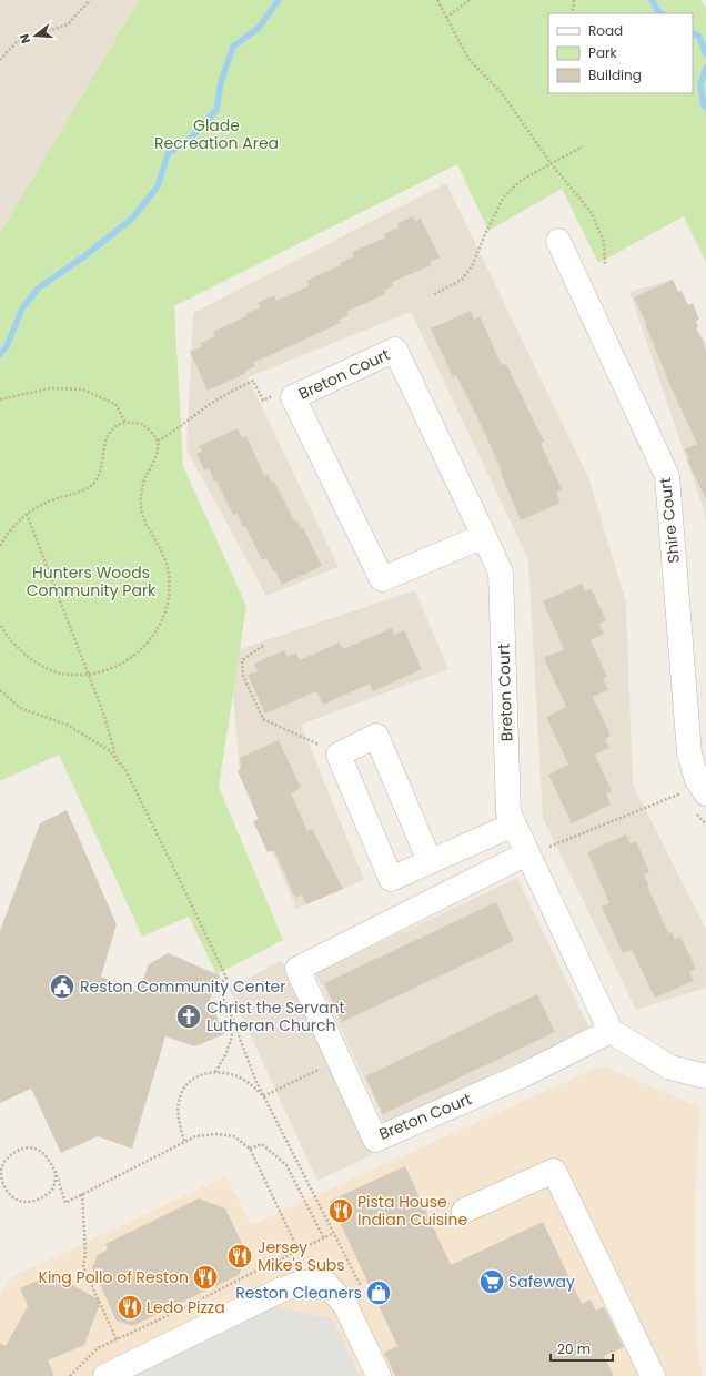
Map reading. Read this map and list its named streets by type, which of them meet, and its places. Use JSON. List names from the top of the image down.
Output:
{
  "streets": {
    "street": ["Breton Court", "Shire Court"]
  },
  "parks": ["Glade Recreation Area", "Hunters Woods Community Park"],
  "places": {
    "public building": ["Reston Community Center"],
    "church": ["Christ the Servant Lutheran Church"],
    "restaurant": [
      "Pista House Indian Cuisine",
      "Jersey Mike's Subs",
      "King Pollo of Reston",
      "Ledo Pizza"
    ],
    "supermarket": ["Safeway"],
    "shop": ["Reston Cleaners"]
  },
  "legend": ["Road", "Park", "Building"],
  "scale_bar": "20 m",
  "north": "left"
}
